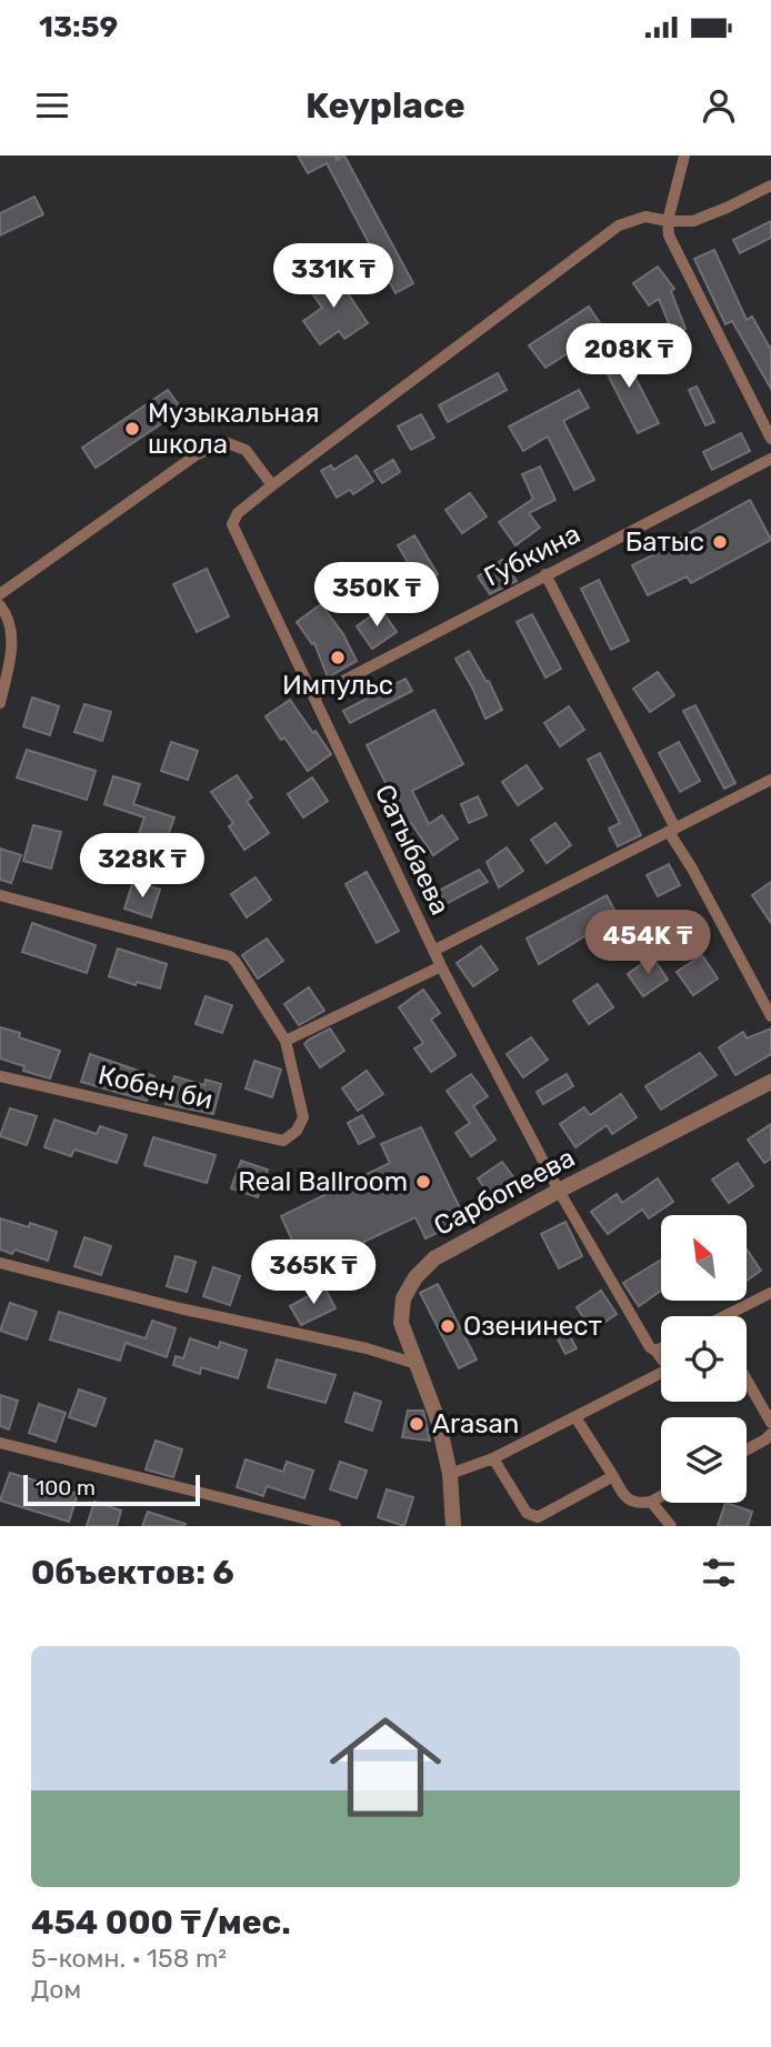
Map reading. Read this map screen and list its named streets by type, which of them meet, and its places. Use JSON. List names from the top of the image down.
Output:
{
  "streets": {
    "street": [
      "Губкина",
      "Сатыбаева",
      "Кобен би",
      "Сарбопеева"
    ]
  },
  "crossings": [
    ["Губкина", "Сатыбаева"],
    ["Сатыбаева", "Сарбопеева"]
  ],
  "places": [
    "Музыкальная школа",
    "Батыс",
    "Импульс",
    "Real Ballroom",
    "Озенинест",
    "Arasan"
  ],
  "scale_bar": "100 m",
  "north": "top left",
  "page": {
    "status": "13:59",
    "header": "Keyplace",
    "price": [
      "331K ₸",
      "208K ₸",
      "350K ₸",
      "328K ₸",
      "454K ₸",
      "365K ₸"
    ],
    "scale": "100 m",
    "heading": "Объектов: 6",
    "list": [
      {
        "name": "454 000 ₸/мес.",
        "note": "5-комн. · 158 m² · Дом"
      }
    ]
  }
}
